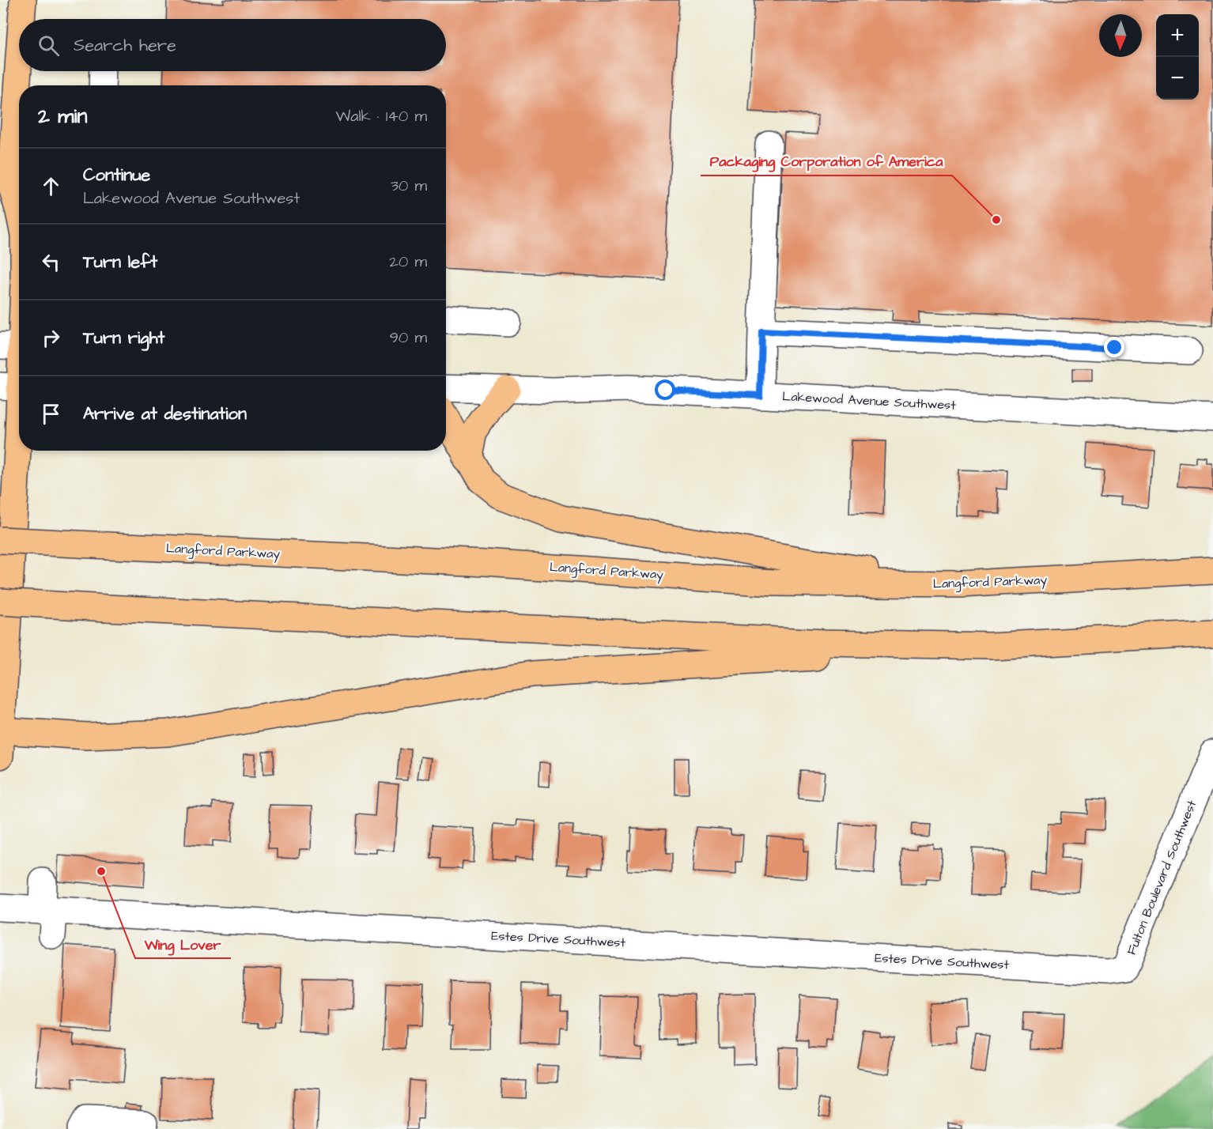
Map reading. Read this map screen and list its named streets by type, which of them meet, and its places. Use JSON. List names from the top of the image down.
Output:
{
  "streets": {
    "main road": ["Langford Parkway"],
    "street": ["Lakewood Avenue Southwest", "Fulton Boulevard Southwest", "Estes Drive Southwest"]
  },
  "crossings": [
    ["Fulton Boulevard Southwest", "Estes Drive Southwest"]
  ],
  "places": ["Packaging Corporation of America", "Wing Lover"],
  "north": "bottom",
  "page": {
    "map_buttons": ["+", "−"],
    "search": "Search here",
    "heading": ["2 min", "Walk · 140 m"],
    "list": [
      ["Continue", "Lakewood Avenue Southwest", "30 m"],
      ["Turn left", "20 m"],
      ["Turn right", "90 m"],
      "Arrive at destination"
    ]
  }
}
